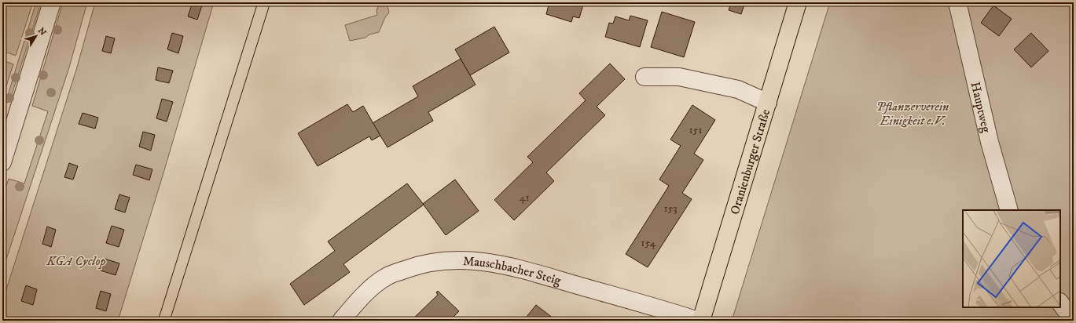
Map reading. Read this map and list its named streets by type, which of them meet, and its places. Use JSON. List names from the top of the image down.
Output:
{
  "streets": {
    "main road": ["Oranienburger Straße"],
    "street": ["Hauptweg", "Mauschbacher Steig"]
  },
  "parks": ["Pflanzerverein Einigkeit e.V.", "KGA Cyclop"],
  "house_numbers": [
    "151",
    "41",
    "153",
    "154"
  ],
  "north": "top right"
}
